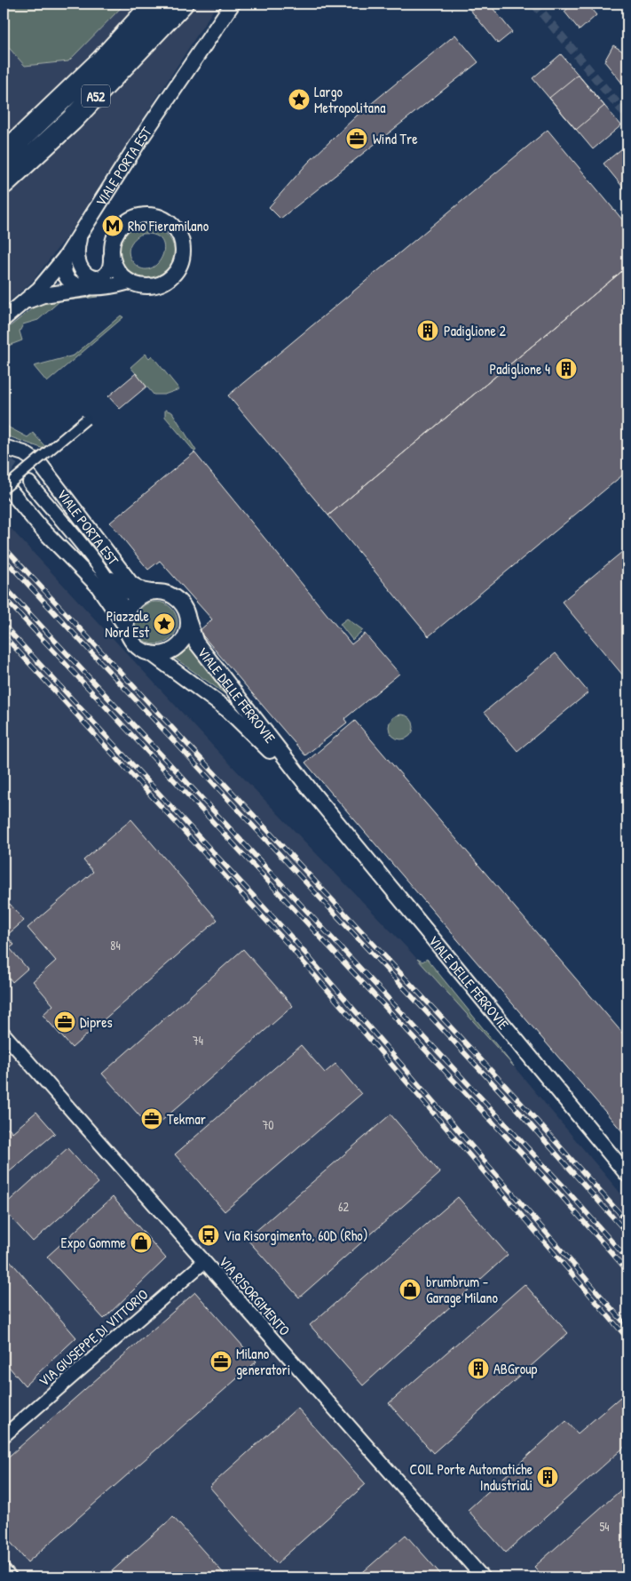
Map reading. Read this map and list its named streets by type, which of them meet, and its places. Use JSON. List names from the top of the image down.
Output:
{
  "streets": {
    "highway": ["A52"],
    "street": [
      "VIALE PORTA EST",
      "VIALE DELLE FERROVIE",
      "VIA RISORGIMENTO",
      "VIA GIUSEPPE DI VITTORIO"
    ]
  },
  "crossings": [
    ["VIALE PORTA EST", "VIALE DELLE FERROVIE"],
    ["VIA RISORGIMENTO", "VIA GIUSEPPE DI VITTORIO"]
  ],
  "places": {
    "place": ["Largo Metropolitana", "Piazzale Nord Est"],
    "office": [
      "Wind Tre",
      "Dipres",
      "Tekmar",
      "Milano generatori"
    ],
    "metro station": ["Rho Fieramilano"],
    "building": [
      "Padiglione 2",
      "Padiglione 4",
      "ABGroup",
      "COIL Porte Automatiche Industriali"
    ],
    "bus stop": ["Via Risorgimento, 60D (Rho)"],
    "shop": ["Expo Gomme", "brumbrum - Garage Milano"]
  },
  "house_numbers": [
    "84",
    "74",
    "70",
    "62",
    "54"
  ]
}
